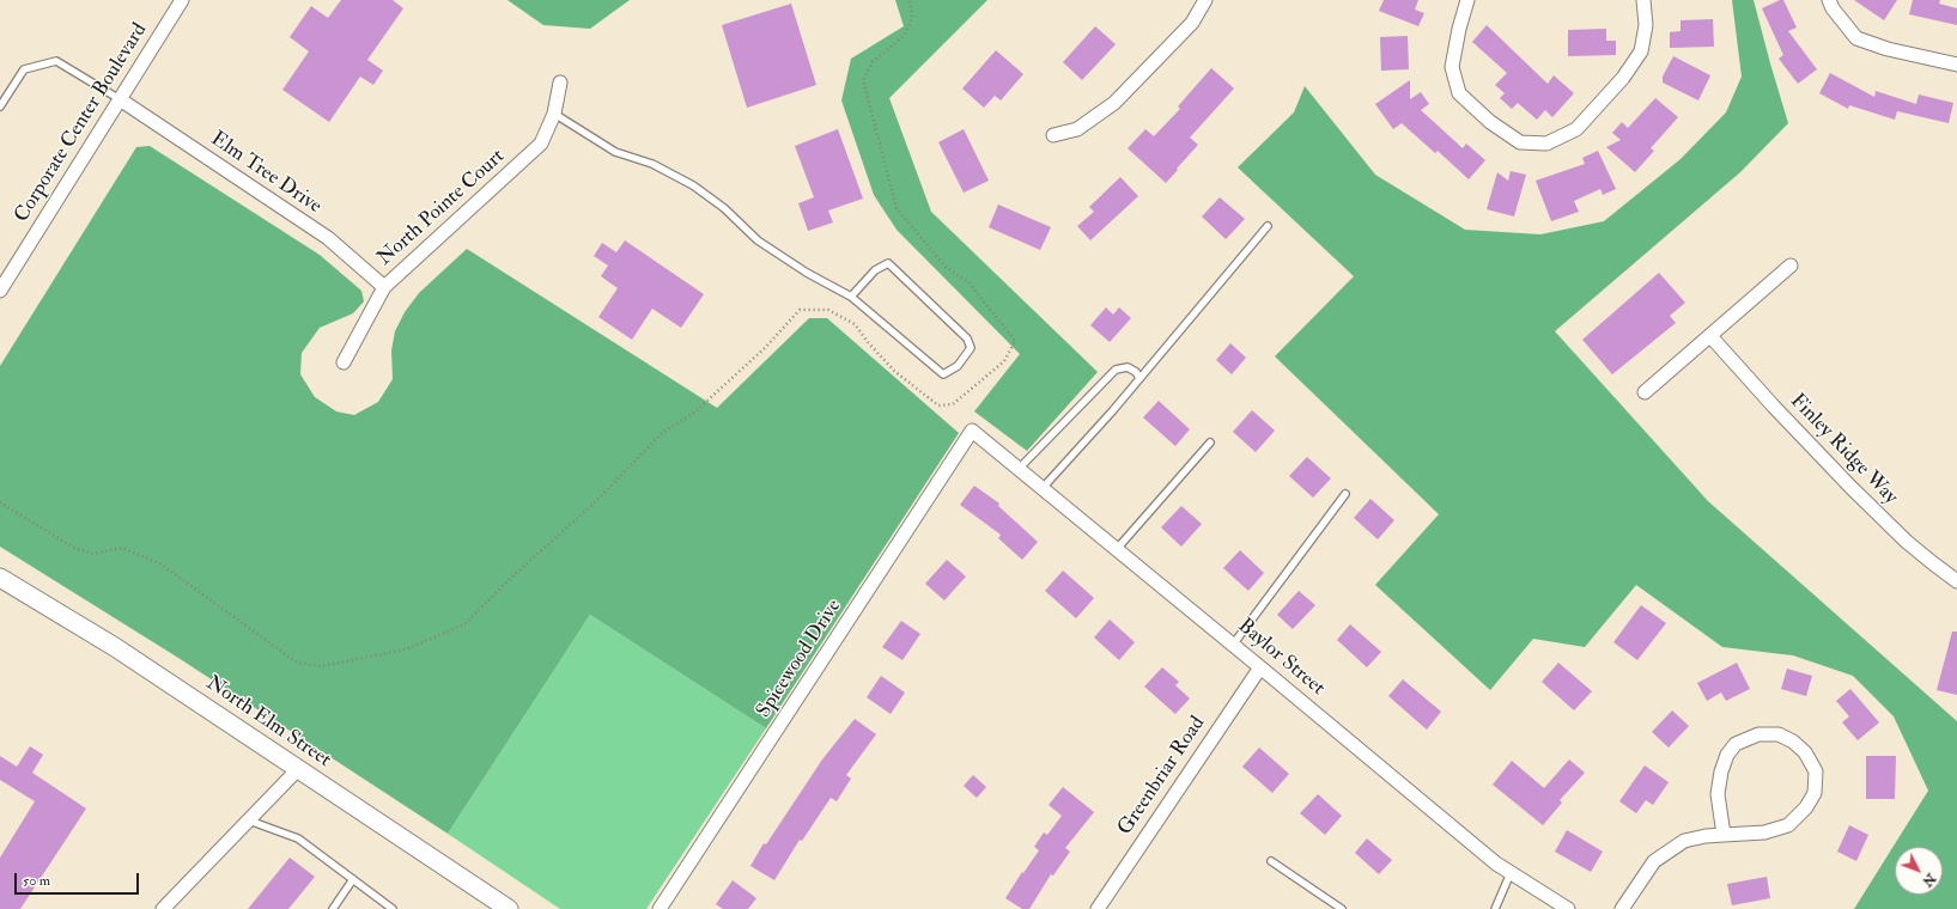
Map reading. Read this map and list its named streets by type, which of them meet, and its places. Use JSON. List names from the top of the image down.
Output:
{
  "streets": {
    "main road": ["North Elm Street"],
    "street": [
      "Corporate Center Boulevard",
      "Elm Tree Drive",
      "North Pointe Court",
      "Finley Ridge Way",
      "Baylor Street",
      "Spicewood Drive",
      "Greenbriar Road"
    ]
  },
  "crossings": [
    ["Corporate Center Boulevard", "Elm Tree Drive"],
    ["Elm Tree Drive", "North Pointe Court"],
    ["Baylor Street", "Spicewood Drive"],
    ["Baylor Street", "Greenbriar Road"]
  ],
  "scale_bar": "50 m",
  "north": "bottom right"
}
